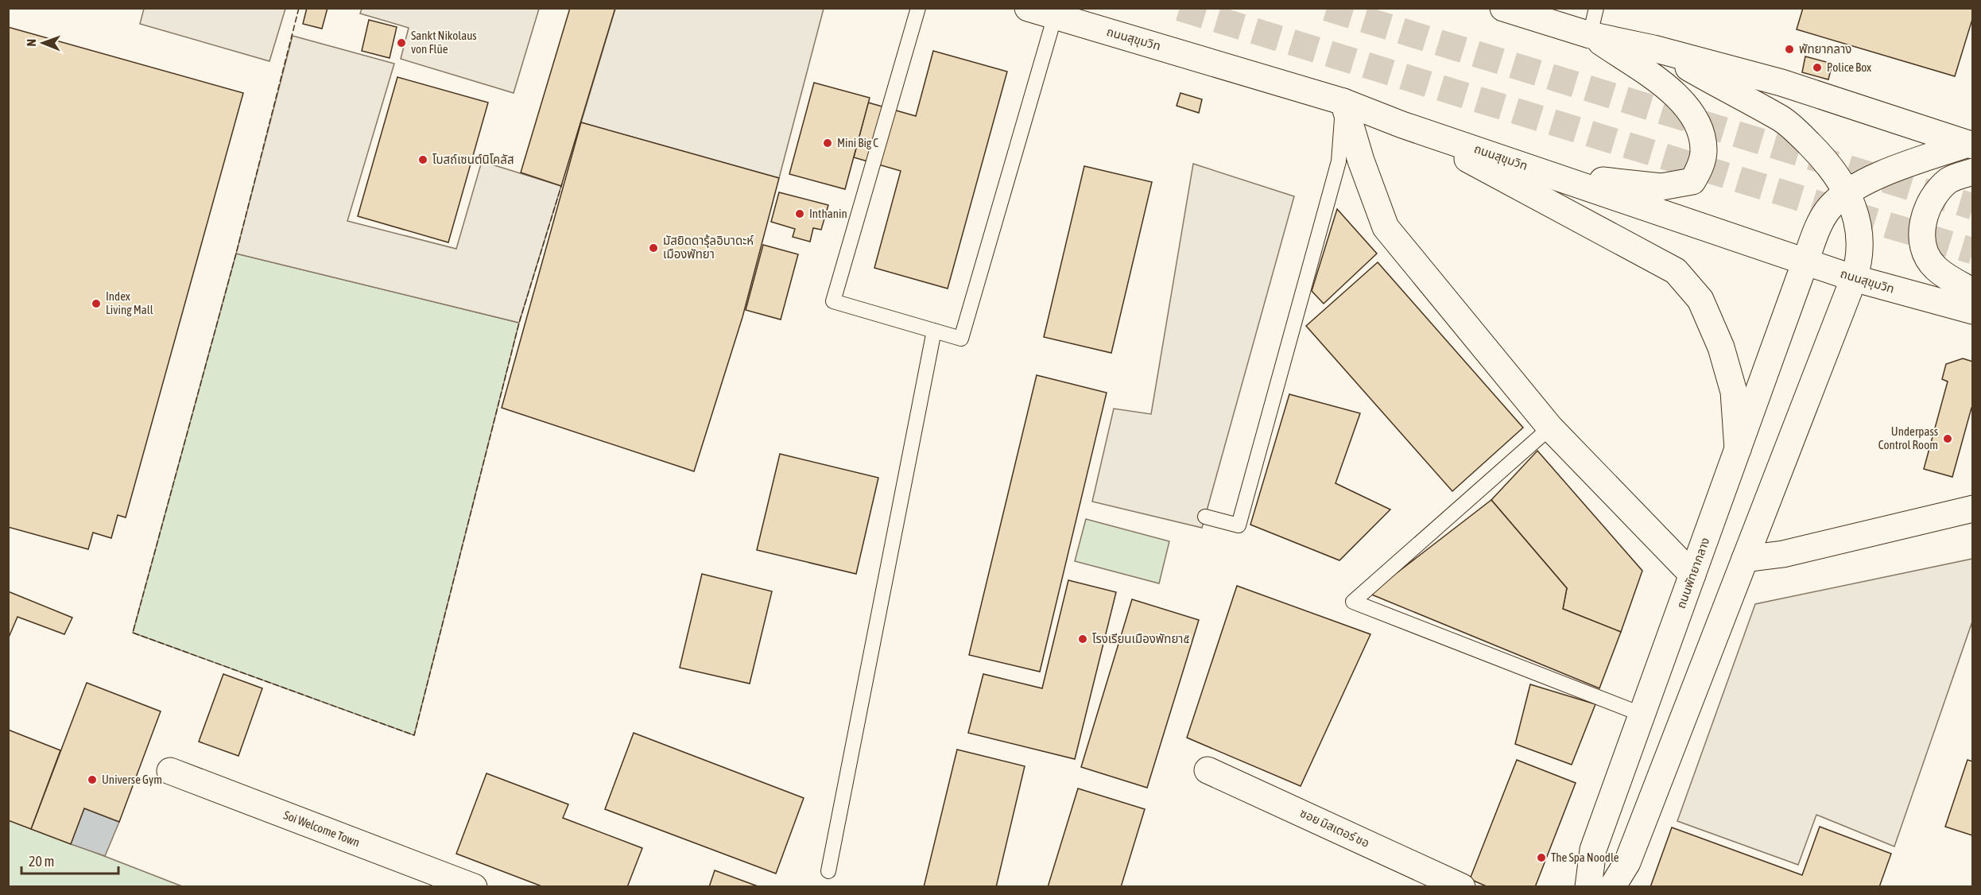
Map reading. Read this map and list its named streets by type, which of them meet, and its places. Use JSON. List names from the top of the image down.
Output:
{
  "streets": {
    "main road": [
      "ถนนสุขุมวิท",
      "ถนนพัทยากลาง",
      "ซอย มิสเตอร์ ชอ",
      "Soi Welcome Town"
    ]
  },
  "crossings": [
    ["ถนนสุขุมวิท", "ถนนพัทยากลาง"]
  ],
  "places": [
    "Sankt Nikolaus von Flüe",
    "พัทยากลาง",
    "Police Box",
    "Mini Big C",
    "โบสถ์เซนต์นิโคลัส",
    "Inthanin",
    "มัสยิดดารุ้ลอิบาดะห์ เมืองพัทยา",
    "Index Living Mall",
    "Underpass Control Room",
    "โรงเรียนเมืองพัทยา๕",
    "Universe Gym",
    "The Spa Noodle"
  ],
  "scale_bar": "20 m",
  "north": "left"
}
